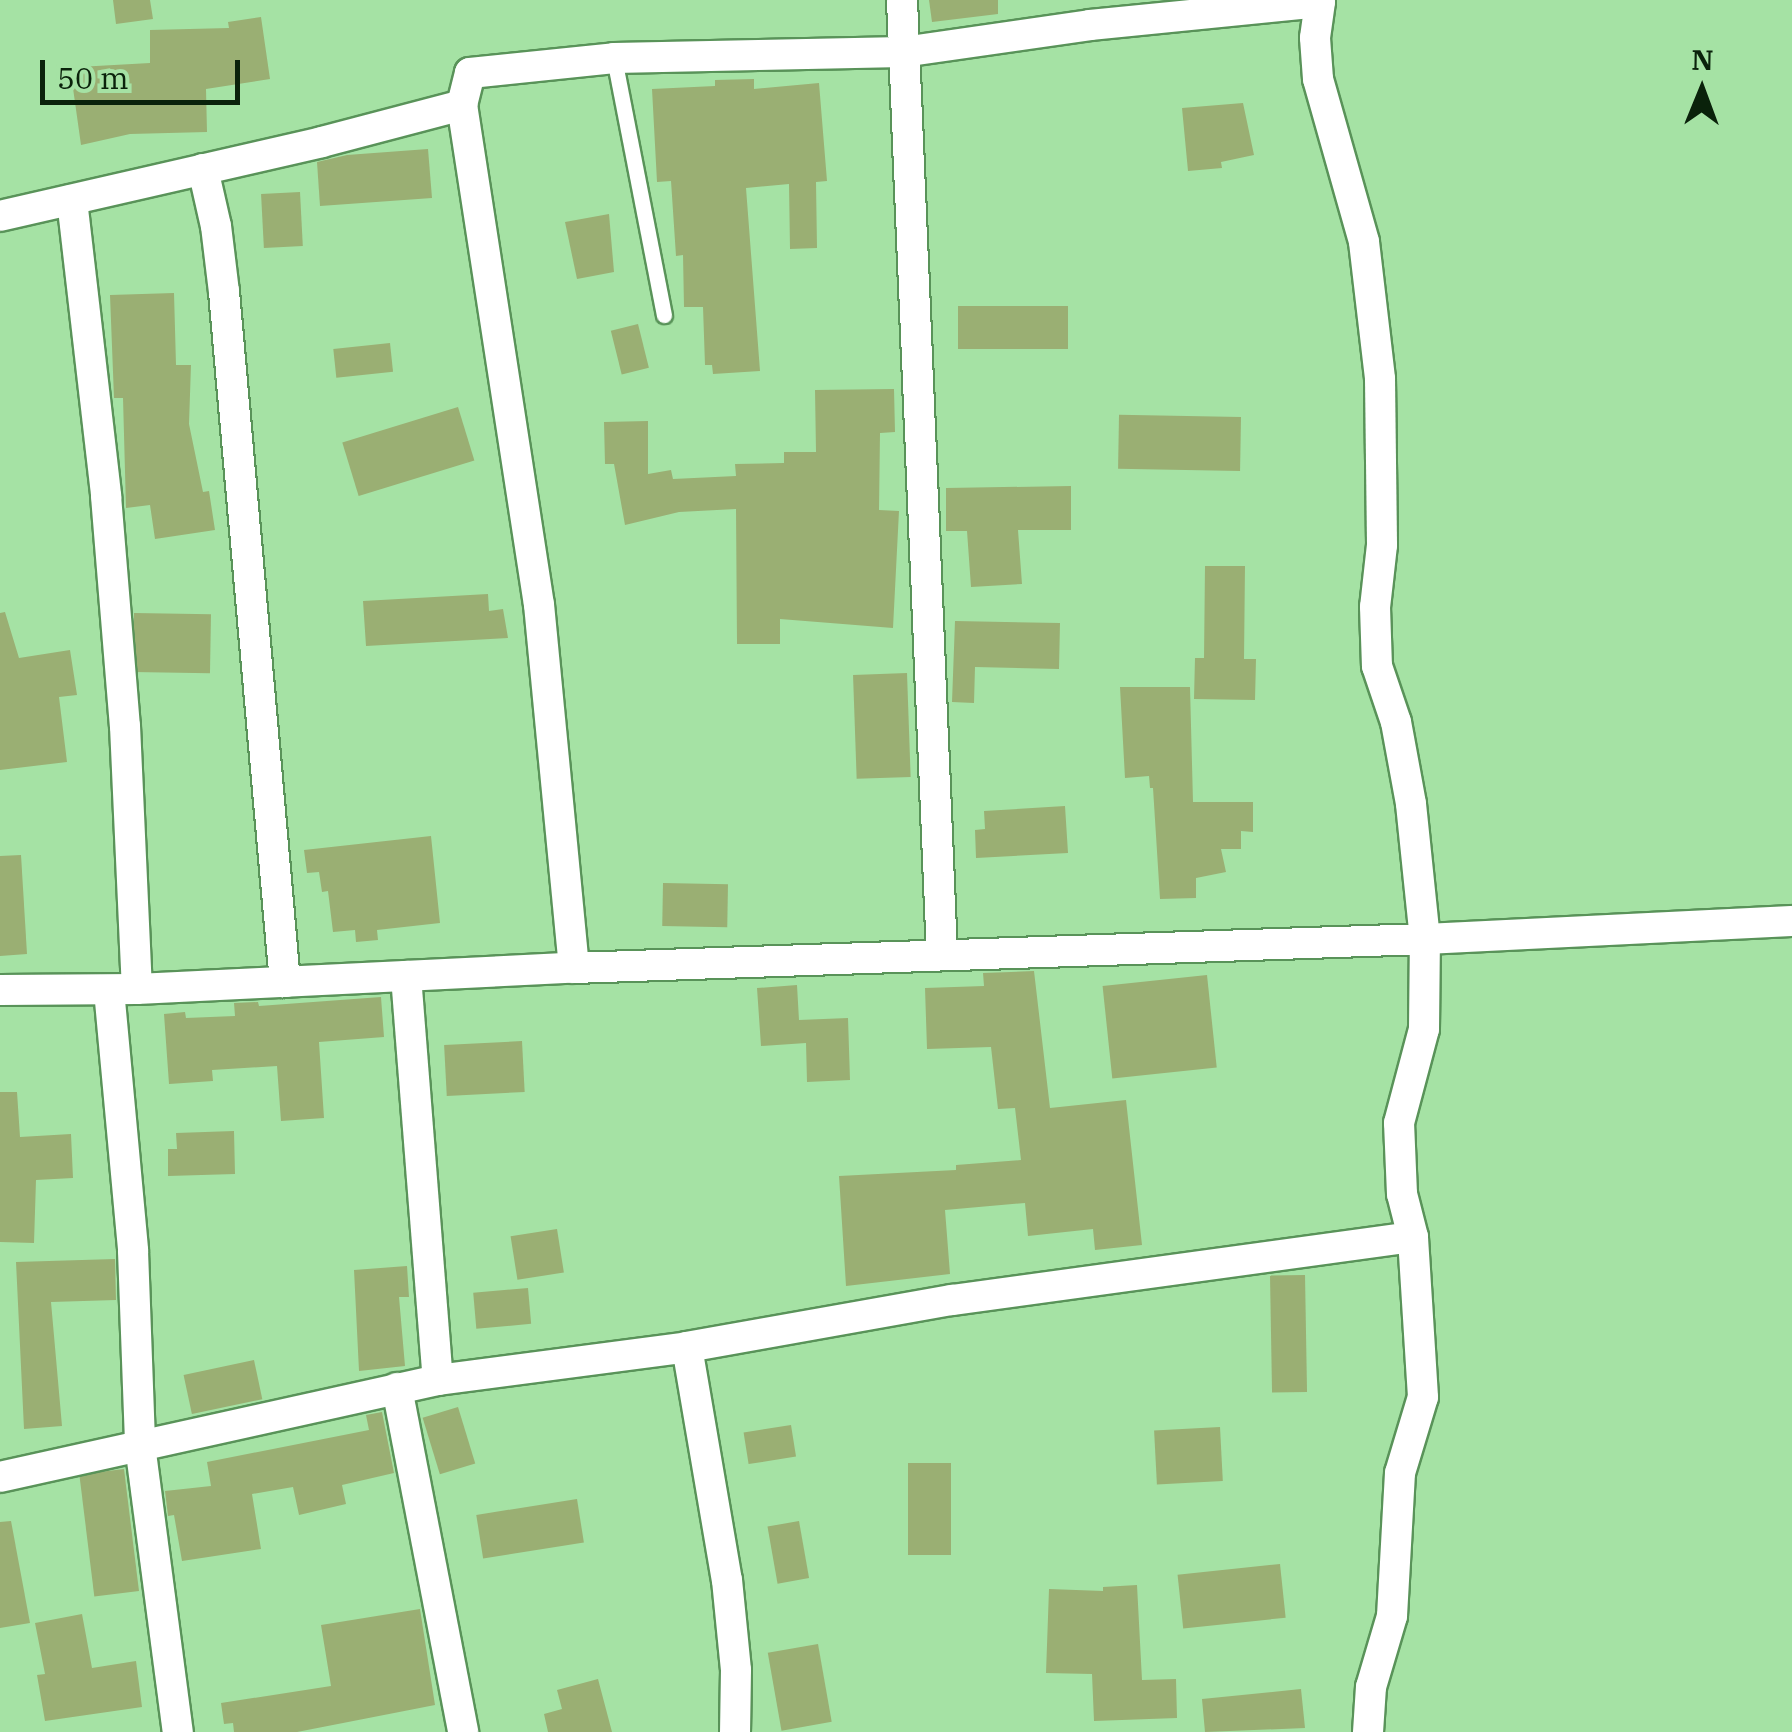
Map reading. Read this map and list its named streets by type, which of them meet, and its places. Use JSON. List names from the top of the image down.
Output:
{
  "scale_bar": "50 m",
  "north": "top"
}
